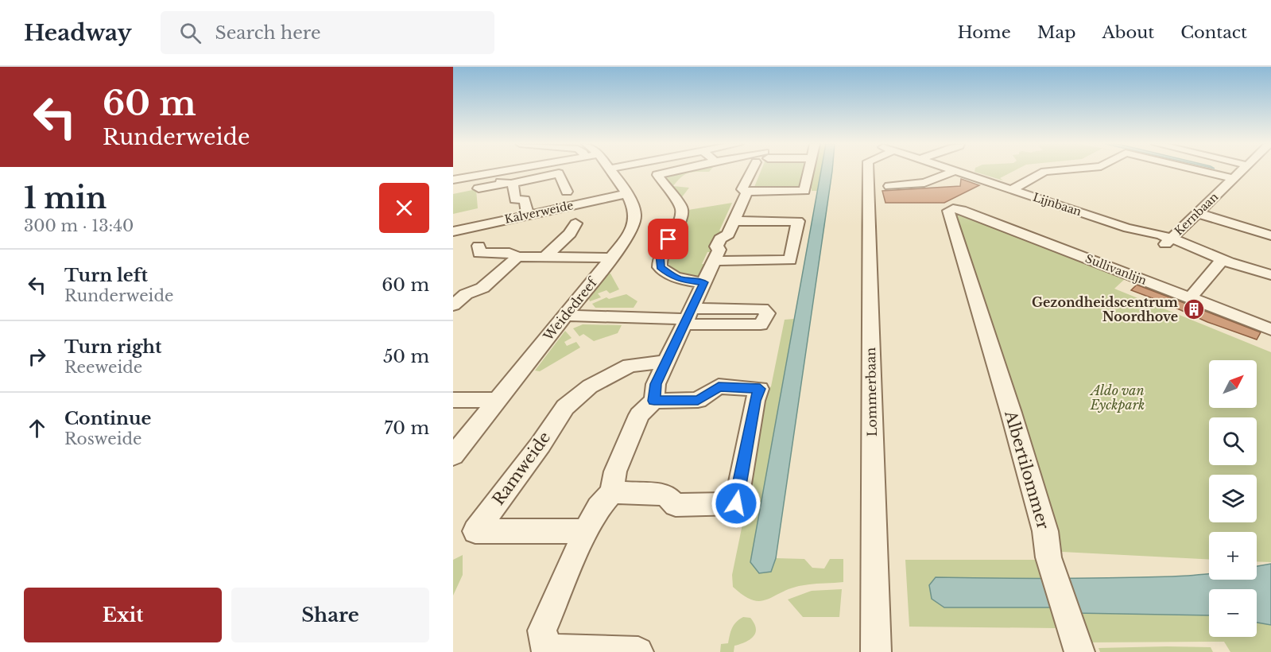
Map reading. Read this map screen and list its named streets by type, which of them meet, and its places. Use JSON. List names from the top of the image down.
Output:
{
  "streets": {
    "street": [
      "Lijnbaan",
      "Kalverweide",
      "Kernbaan",
      "Sullivanlijn",
      "Weidedreef",
      "Lommerbaan",
      "Ramweide",
      "Albertilommer"
    ]
  },
  "crossings": [
    ["Lijnbaan", "Kernbaan"],
    ["Kalverweide", "Weidedreef"],
    ["Sullivanlijn", "Albertilommer"]
  ],
  "parks": ["Aldo van Eyckpark"],
  "places": {
    "building": ["Gezondheidscentrum Noordhove"]
  },
  "north": "top right",
  "page": {
    "header": "Headway",
    "search": "Search here",
    "nav": [
      "Home",
      "Map",
      "About",
      "Contact"
    ],
    "turn": ["60 m", "Runderweide"],
    "heading": ["1 min", "300 m · 13:40"],
    "list": [
      {
        "name": "Turn left",
        "note": "Runderweide",
        "value": "60 m"
      },
      {
        "name": "Turn right",
        "note": "Reeweide",
        "value": "50 m"
      },
      {
        "name": "Continue",
        "note": "Rosweide",
        "value": "70 m"
      }
    ],
    "map_buttons": ["+", "−"],
    "buttons": ["Exit", "Share"]
  }
}
